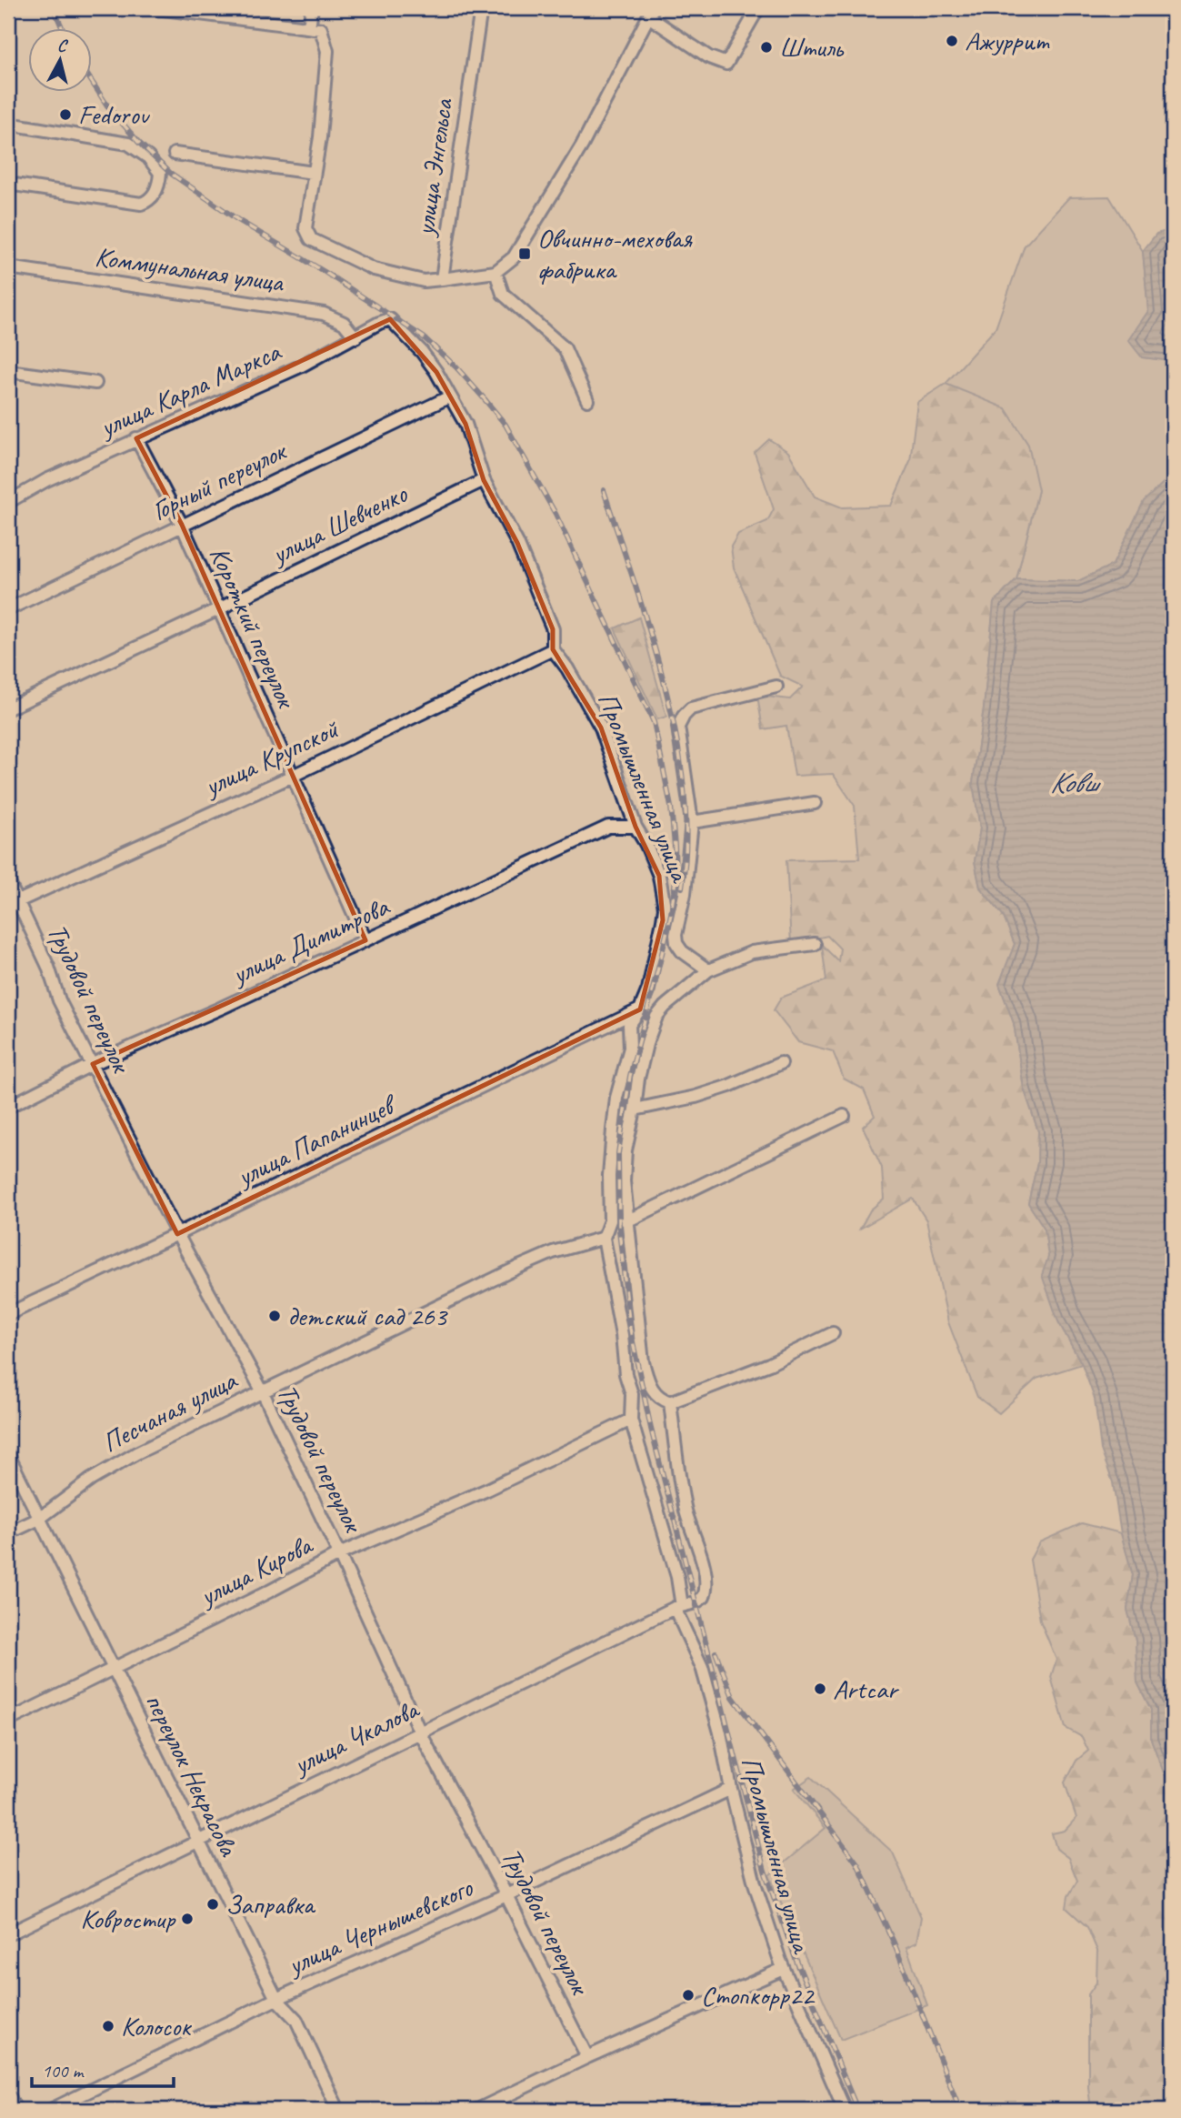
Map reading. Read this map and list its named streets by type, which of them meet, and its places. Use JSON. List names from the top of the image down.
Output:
{
  "streets": {
    "street": [
      "улица Энгельса",
      "Коммунальная улица",
      "улица Карла Маркса",
      "Горный переулок",
      "улица Шевченко",
      "Короткий переулок",
      "улица Крупской",
      "Промышленная улица",
      "улица Димитрова",
      "Трудовой переулок",
      "улица Папанинцев",
      "Песчаная улица",
      "улица Кирова",
      "улица Чкалова",
      "переулок Некрасова",
      "улица Чернышевского"
    ]
  },
  "crossings": [
    ["Коммунальная улица", "улица Карла Маркса"],
    ["улица Карла Маркса", "Короткий переулок"],
    ["улица Карла Маркса", "Промышленная улица"],
    ["Горный переулок", "Короткий переулок"],
    ["Горный переулок", "Промышленная улица"],
    ["улица Шевченко", "Короткий переулок"],
    ["улица Шевченко", "Промышленная улица"],
    ["Короткий переулок", "улица Крупской"],
    ["Короткий переулок", "улица Димитрова"],
    ["улица Крупской", "Промышленная улица"],
    ["улица Крупской", "Трудовой переулок"],
    ["Промышленная улица", "улица Димитрова"],
    ["Промышленная улица", "улица Папанинцев"],
    ["Промышленная улица", "Песчаная улица"],
    ["Промышленная улица", "улица Кирова"],
    ["Промышленная улица", "улица Чкалова"],
    ["Промышленная улица", "улица Чернышевского"],
    ["улица Димитрова", "Трудовой переулок"],
    ["Трудовой переулок", "улица Папанинцев"],
    ["Трудовой переулок", "Песчаная улица"],
    ["Трудовой переулок", "улица Кирова"],
    ["Трудовой переулок", "улица Чкалова"],
    ["Трудовой переулок", "улица Чернышевского"],
    ["Песчаная улица", "переулок Некрасова"],
    ["улица Кирова", "переулок Некрасова"],
    ["улица Чкалова", "переулок Некрасова"],
    ["переулок Некрасова", "улица Чернышевского"]
  ],
  "water": ["Ковш"],
  "places": {
    "other": [
      "Ажуррит",
      "Штиль",
      "Fedorov",
      "детский сад 263",
      "Artcar",
      "Заправка",
      "Ковростир",
      "Стопкорр22",
      "Колосок"
    ],
    "transit": ["Овчинно-меховая фабрика"]
  },
  "scale_bar": "100 m",
  "north": "top"
}
